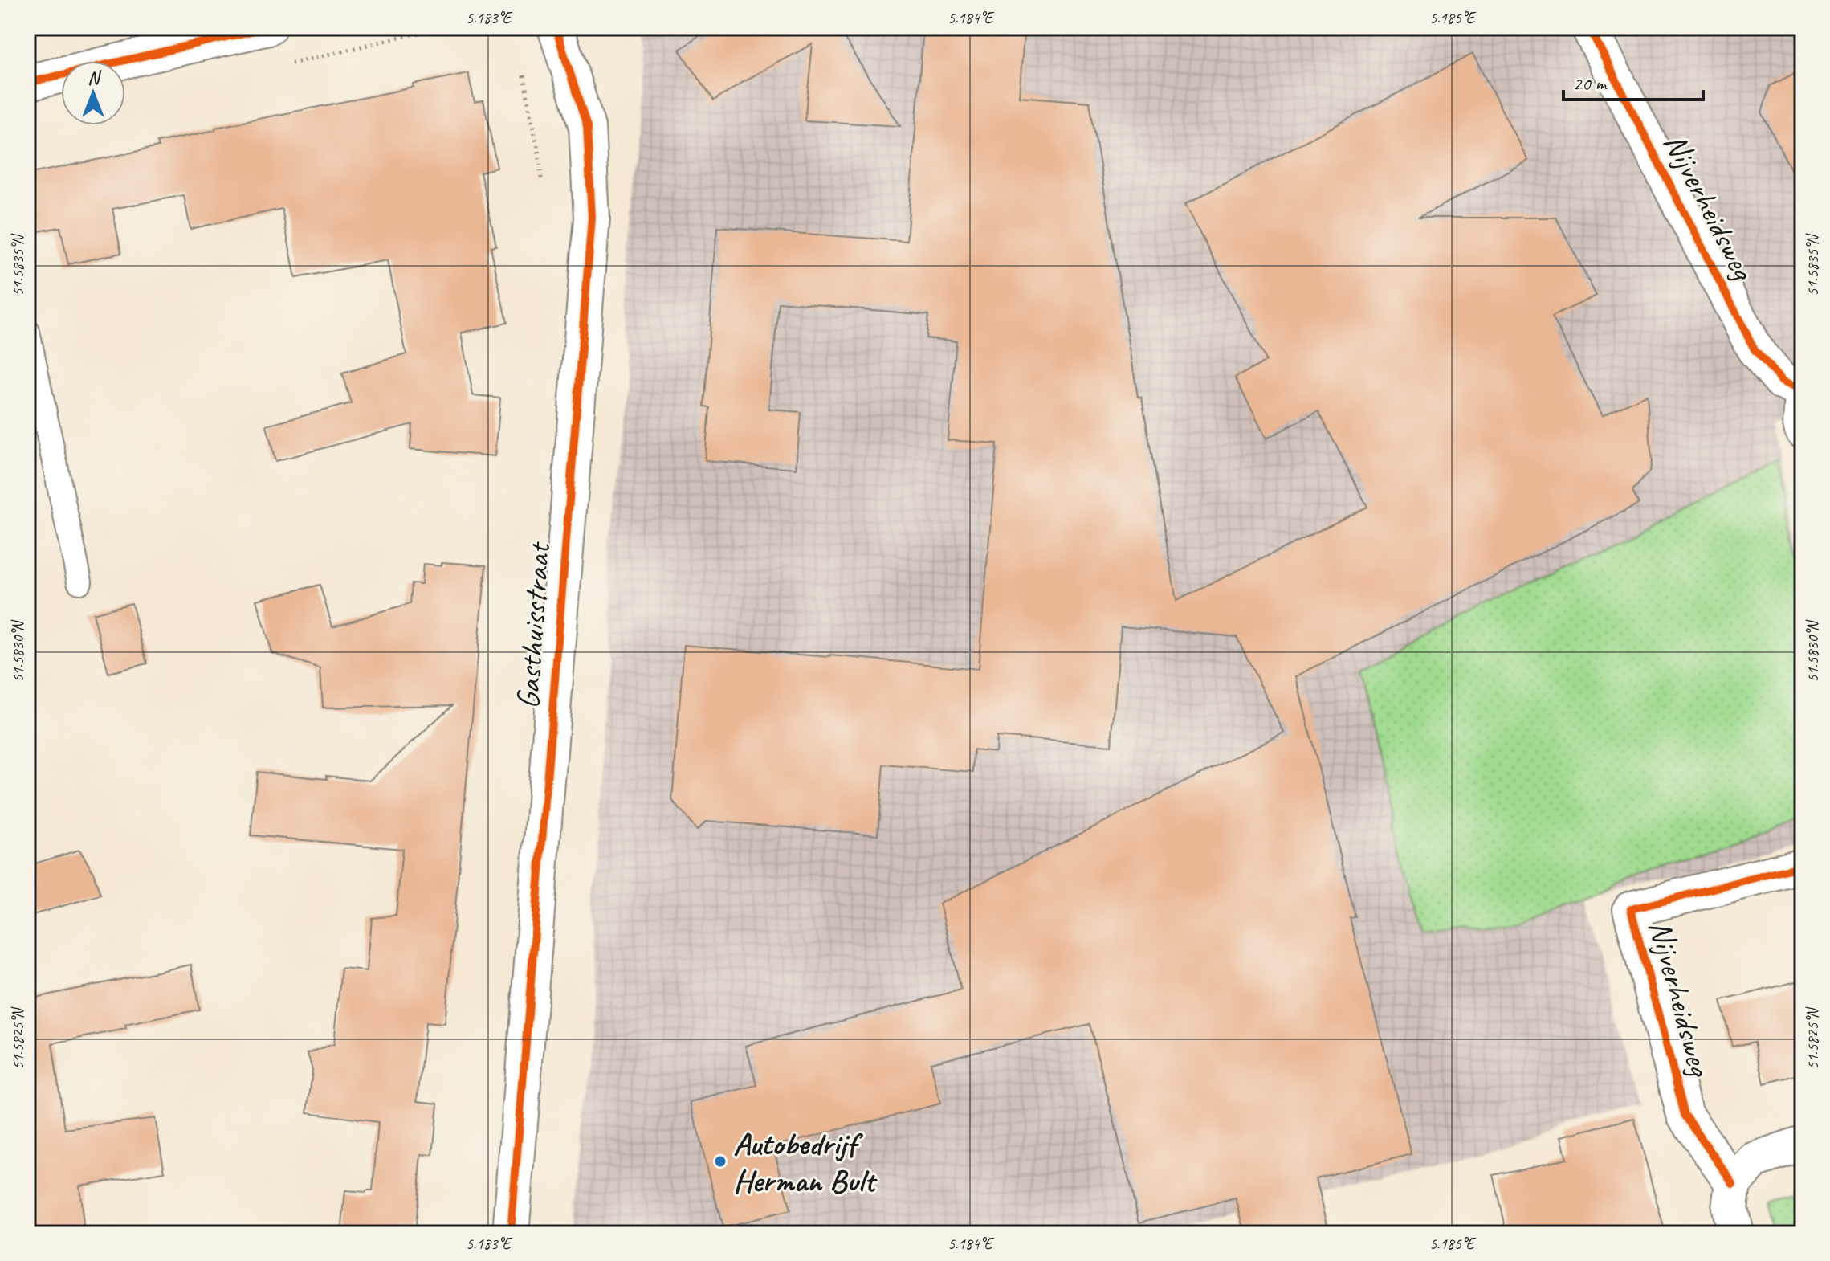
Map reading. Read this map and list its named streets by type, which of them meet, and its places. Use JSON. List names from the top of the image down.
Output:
{
  "streets": {
    "street": ["Nijverheidsweg", "Gasthuisstraat"]
  },
  "places": ["Autobedrijf Herman Bult"],
  "scale_bar": "20 m",
  "north": "top",
  "coordinates": [
    "5.183°E",
    "5.184°E",
    "5.185°E",
    "51.5835°N",
    "51.5830°N",
    "51.5825°N"
  ]
}
